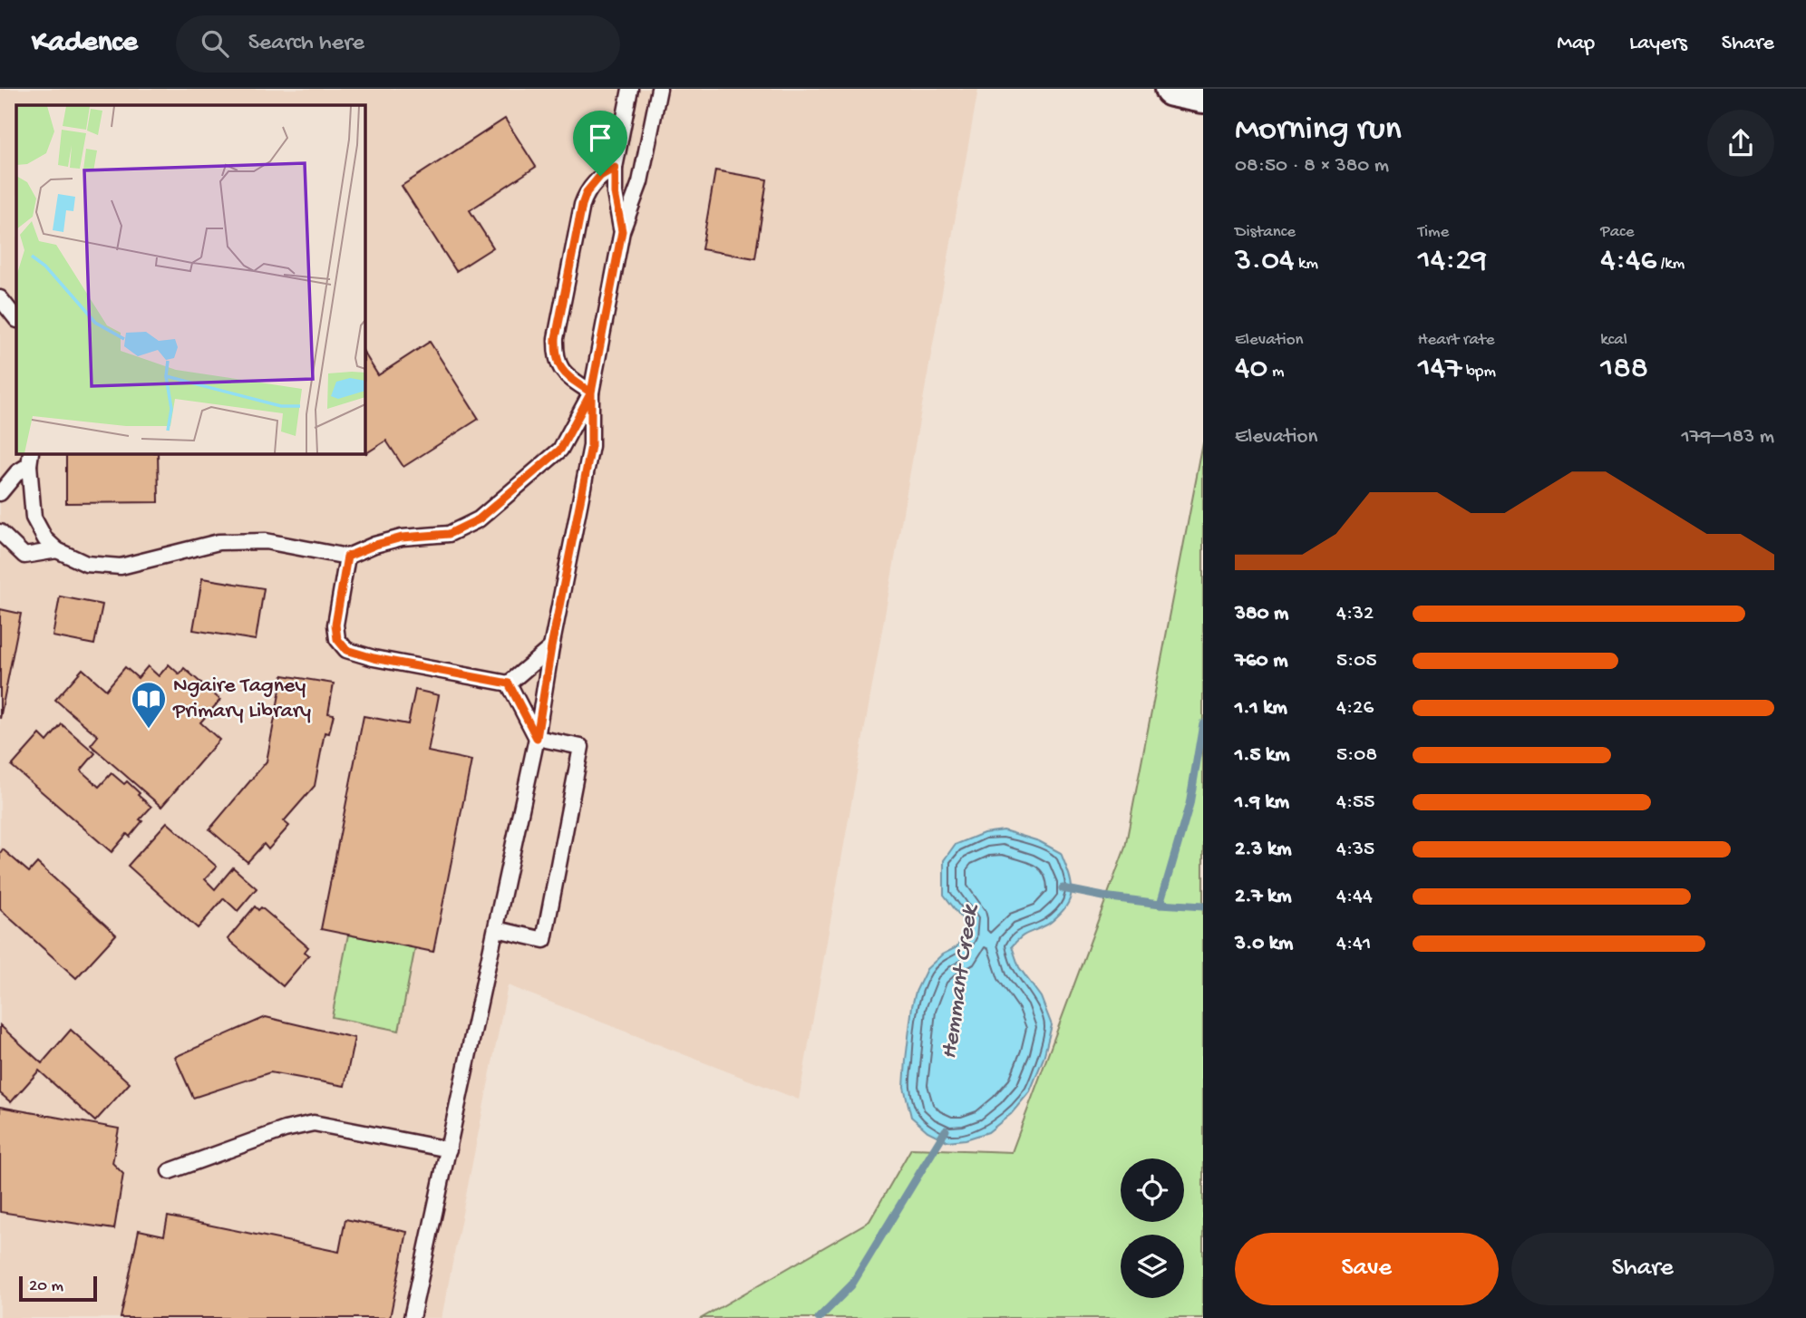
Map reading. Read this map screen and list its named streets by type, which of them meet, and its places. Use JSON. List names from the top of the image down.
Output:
{
  "water": ["Hemmant Creek"],
  "places": {
    "library": ["Ngaire Tagney Primary Library"]
  },
  "scale_bar": "20 m",
  "page": {
    "header": "Kadence",
    "search": "Search here",
    "nav": ["Map", "Layers", "Share"],
    "heading": ["Morning run", "08:50 · 8 × 380 m"],
    "stats": [
      ["Distance", "3.04 km"],
      ["Time", "14:29"],
      ["Pace", "4:46 /km"],
      ["Elevation", "40 m"],
      ["Heart rate", "147 bpm"],
      ["kcal", "188"]
    ],
    "chart": ["Elevation", "179–183 m"],
    "list": [
      {
        "name": "380 m",
        "note": "4:32"
      },
      {
        "name": "760 m",
        "note": "5:05"
      },
      {
        "name": "1.1 km",
        "note": "4:26"
      },
      {
        "name": "1.5 km",
        "note": "5:08"
      },
      {
        "name": "1.9 km",
        "note": "4:55"
      },
      {
        "name": "2.3 km",
        "note": "4:35"
      },
      {
        "name": "2.7 km",
        "note": "4:44"
      },
      {
        "name": "3.0 km",
        "note": "4:41"
      }
    ],
    "buttons": ["Save", "Share"],
    "scale": "20 m"
  }
}
